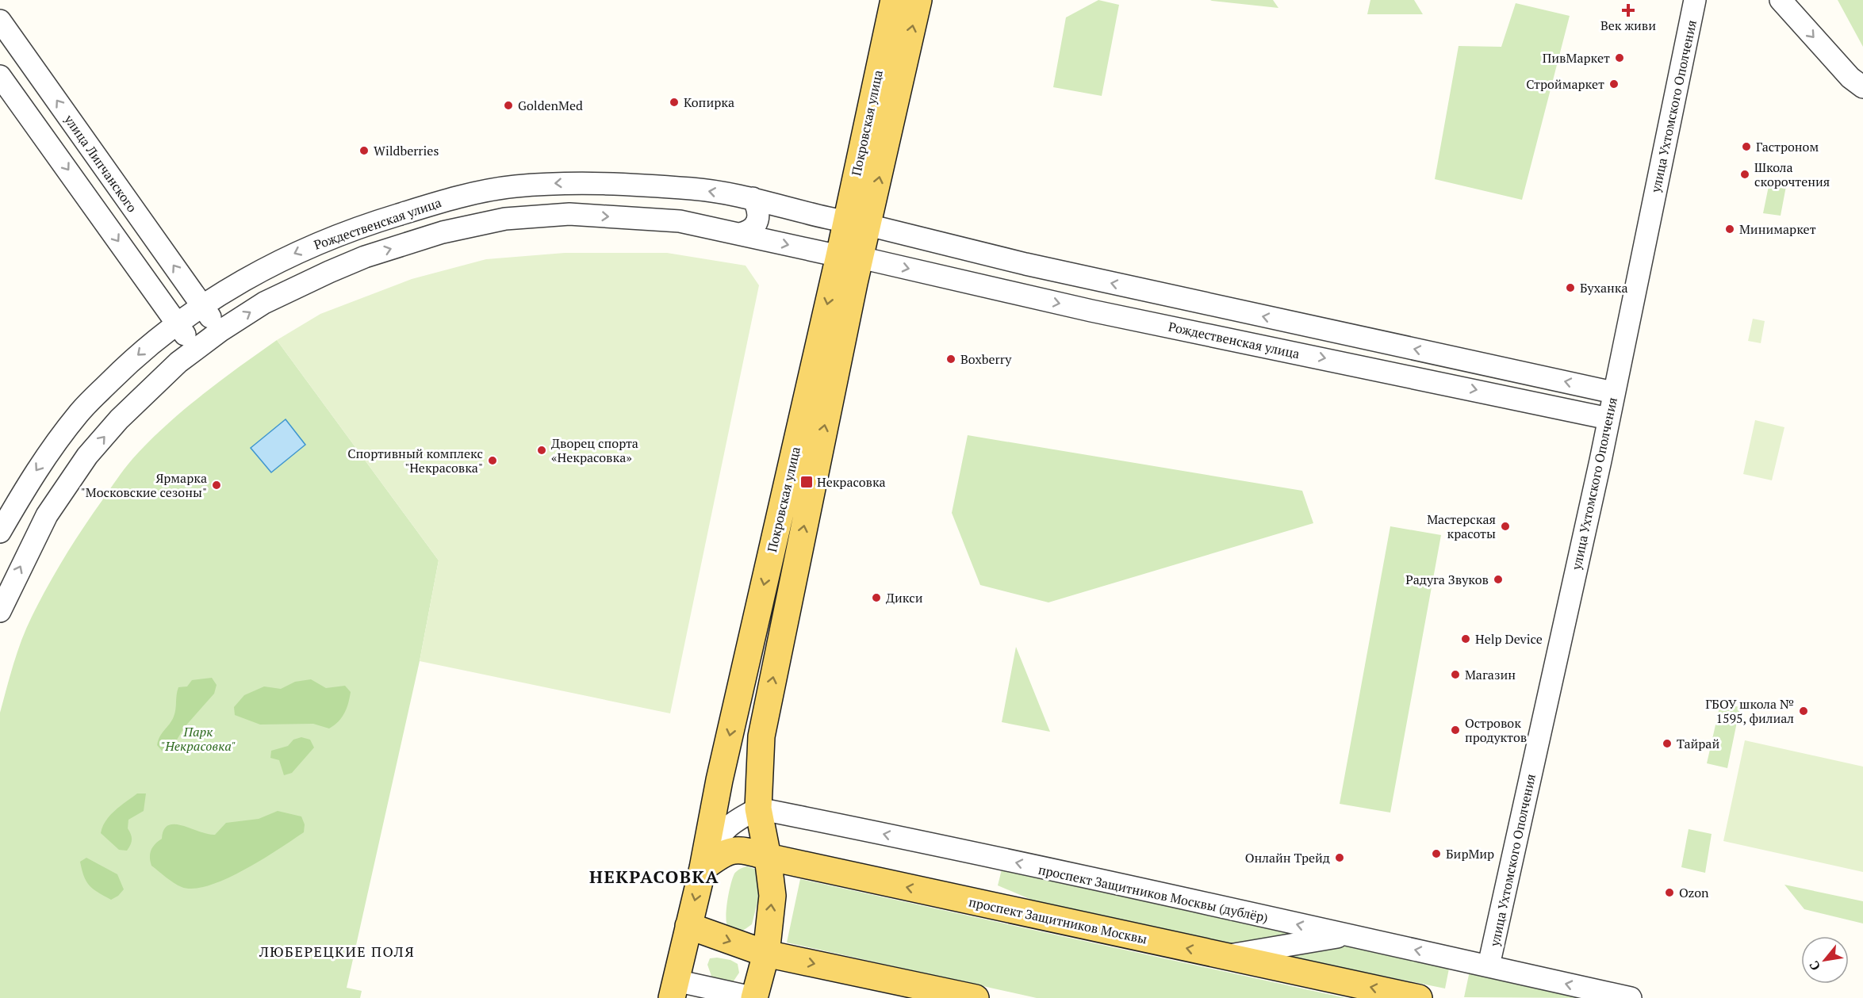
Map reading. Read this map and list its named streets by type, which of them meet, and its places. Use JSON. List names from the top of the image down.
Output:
{
  "streets": {
    "main road": ["Покровская улица", "проспект Защитников Москвы"],
    "street": [
      "улица Ухтомского Ополчения",
      "улица Липчанского",
      "Рождественская улица",
      "проспект Защитников Москвы (дублёр)"
    ]
  },
  "crossings": [
    ["улица Ухтомского Ополчения", "Рождественская улица"],
    ["улица Ухтомского Ополчения", "проспект Защитников Москвы (дублёр)"],
    ["Покровская улица", "Рождественская улица"],
    ["Покровская улица", "проспект Защитников Москвы (дублёр)"],
    ["Покровская улица", "проспект Защитников Москвы"],
    ["улица Липчанского", "Рождественская улица"]
  ],
  "one_way": ["проспект Защитников Москвы (дублёр)"],
  "districts": ["НЕКРАСОВКА", "ЛЮБЕРЕЦКИЕ ПОЛЯ"],
  "parks": ["Парк \"Некрасовка\""],
  "places": {
    "health": ["Век живи"],
    "other": [
      "ПивМаркет",
      "Строймаркет",
      "Копирка",
      "GoldenMed",
      "Гастроном",
      "Wildberries",
      "Школа скорочтения",
      "Минимаркет",
      "Буханка",
      "Boxberry",
      "Дворец спорта «Некрасовка»",
      "Спортивный комплекс \"Некрасовка\"",
      "Ярмарка \"Московские сезоны\"",
      "Мастерская красоты",
      "Радуга Звуков",
      "Дикси",
      "Help Device",
      "Магазин",
      "ГБОУ школа № 1595, филиал",
      "Островок продуктов",
      "Тайрай",
      "БирМир",
      "Онлайн Трейд",
      "Ozon"
    ],
    "transit": ["Некрасовка"]
  },
  "north": "bottom left"
}
